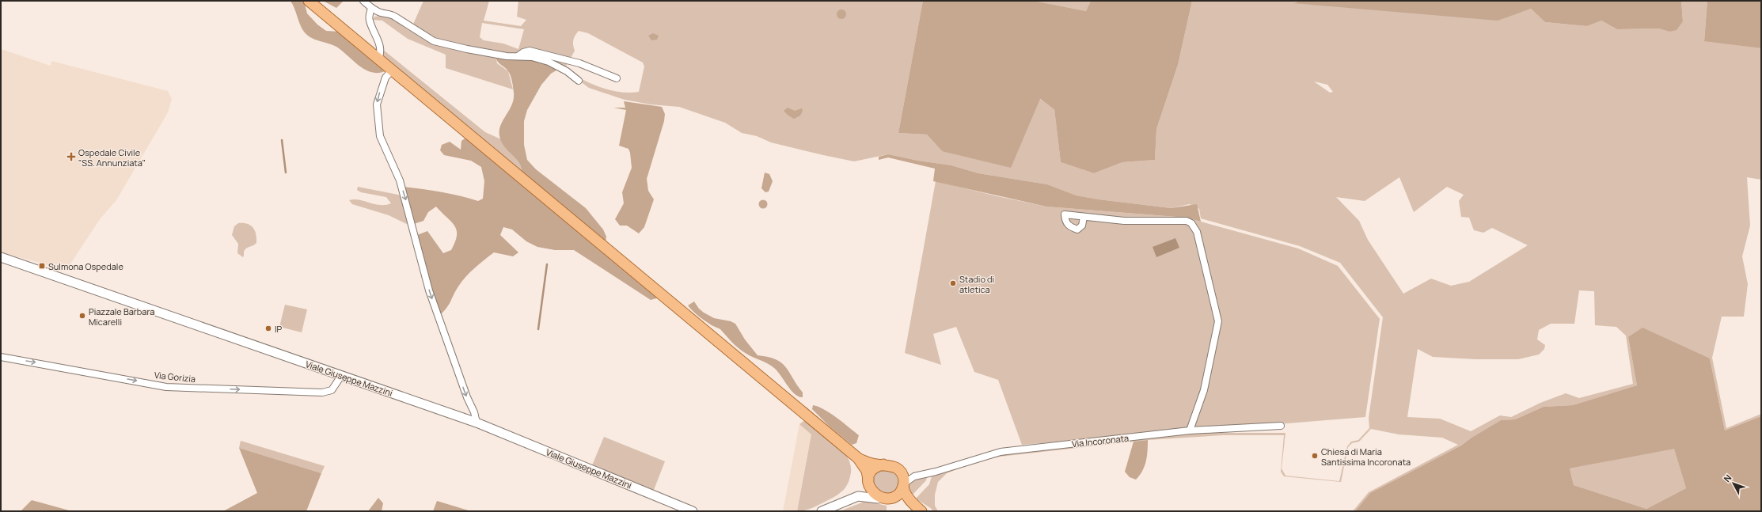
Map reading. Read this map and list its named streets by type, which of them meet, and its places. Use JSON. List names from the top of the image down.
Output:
{
  "streets": {
    "main road": ["Viale Giuseppe Mazzini"],
    "street": ["Via Gorizia", "Via Incoronata"]
  },
  "crossings": [
    ["Via Gorizia", "Viale Giuseppe Mazzini"]
  ],
  "one_way": ["Via Gorizia"],
  "places": {
    "health": ["Ospedale Civile \"SS. Annunziata\""],
    "transit": ["Sulmona Ospedale"],
    "other": [
      "Stadio di atletica",
      "Piazzale Barbara Micarelli",
      "IP",
      "Chiesa di Maria Santissima Incoronata"
    ]
  },
  "north": "top left"
}
